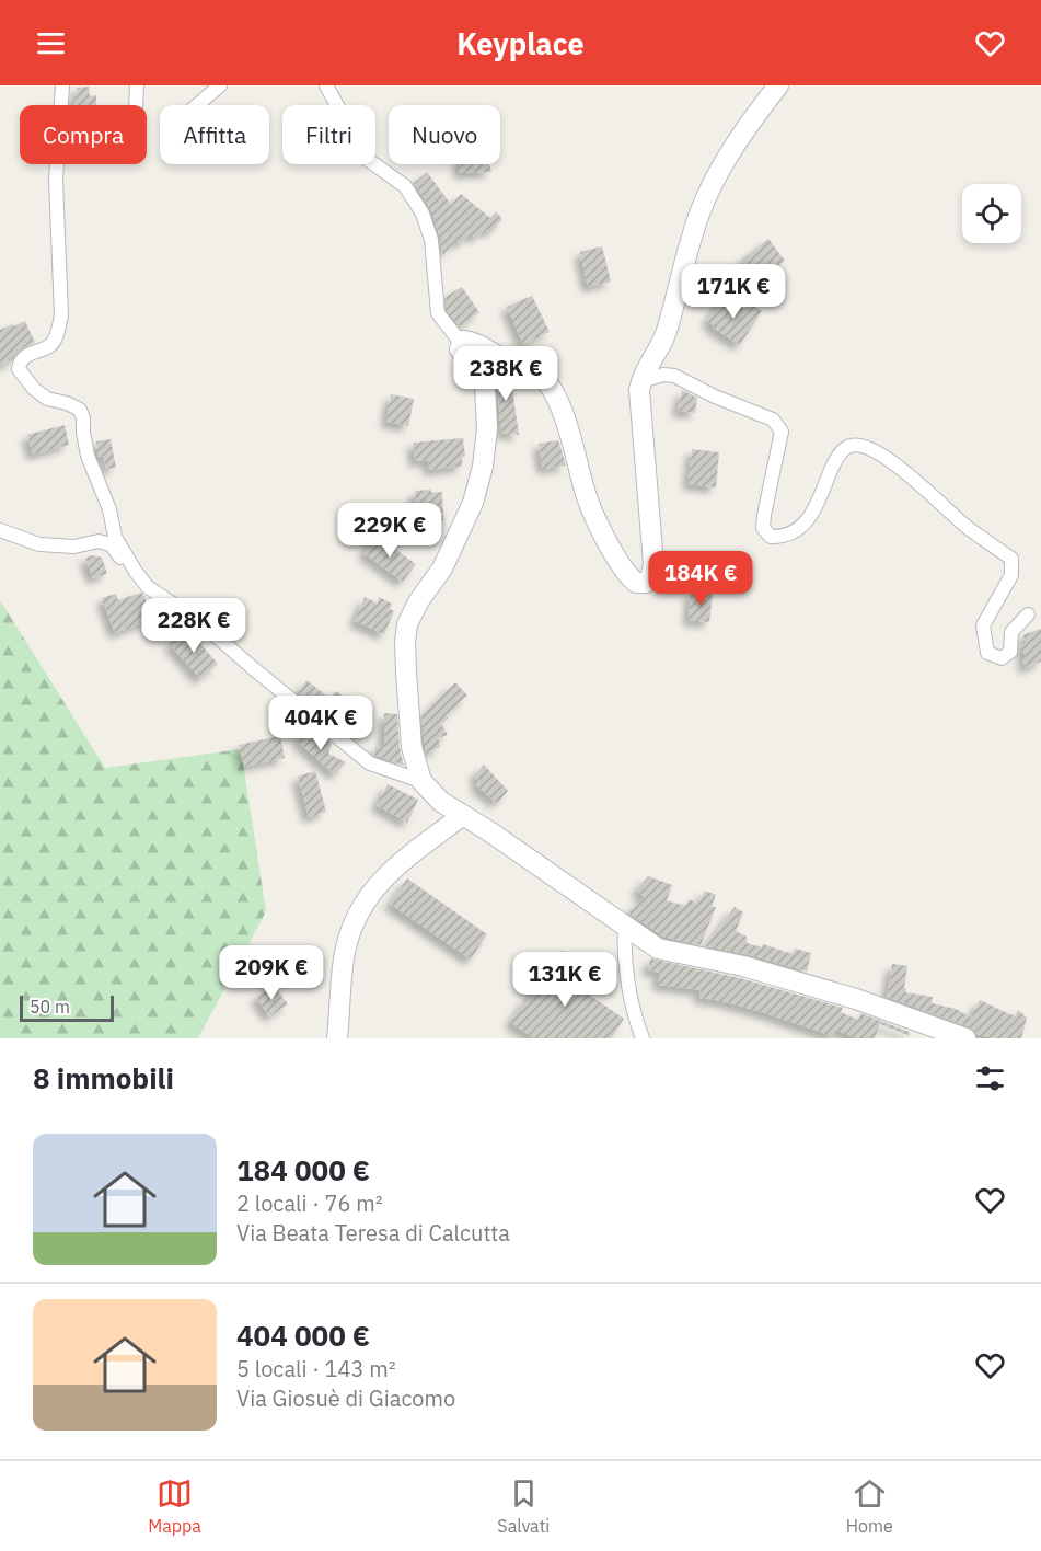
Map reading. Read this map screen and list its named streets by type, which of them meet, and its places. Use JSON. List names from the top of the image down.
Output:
{
  "scale_bar": "50 m",
  "page": {
    "header": "Keyplace",
    "chip": [
      "Compra",
      "Affitta",
      "Filtri",
      "Nuovo"
    ],
    "price": [
      "171K €",
      "238K €",
      "229K €",
      "184K €",
      "228K €",
      "404K €",
      "209K €",
      "131K €"
    ],
    "scale": "50 m",
    "heading": "8 immobili",
    "list": [
      {
        "name": "184 000 €",
        "note": "2 locali · 76 m² · Via Beata Teresa di Calcutta"
      },
      {
        "name": "404 000 €",
        "note": "5 locali · 143 m² · Via Giosuè di Giacomo"
      }
    ],
    "tabs": ["Mappa", "Salvati", "Home"]
  }
}
